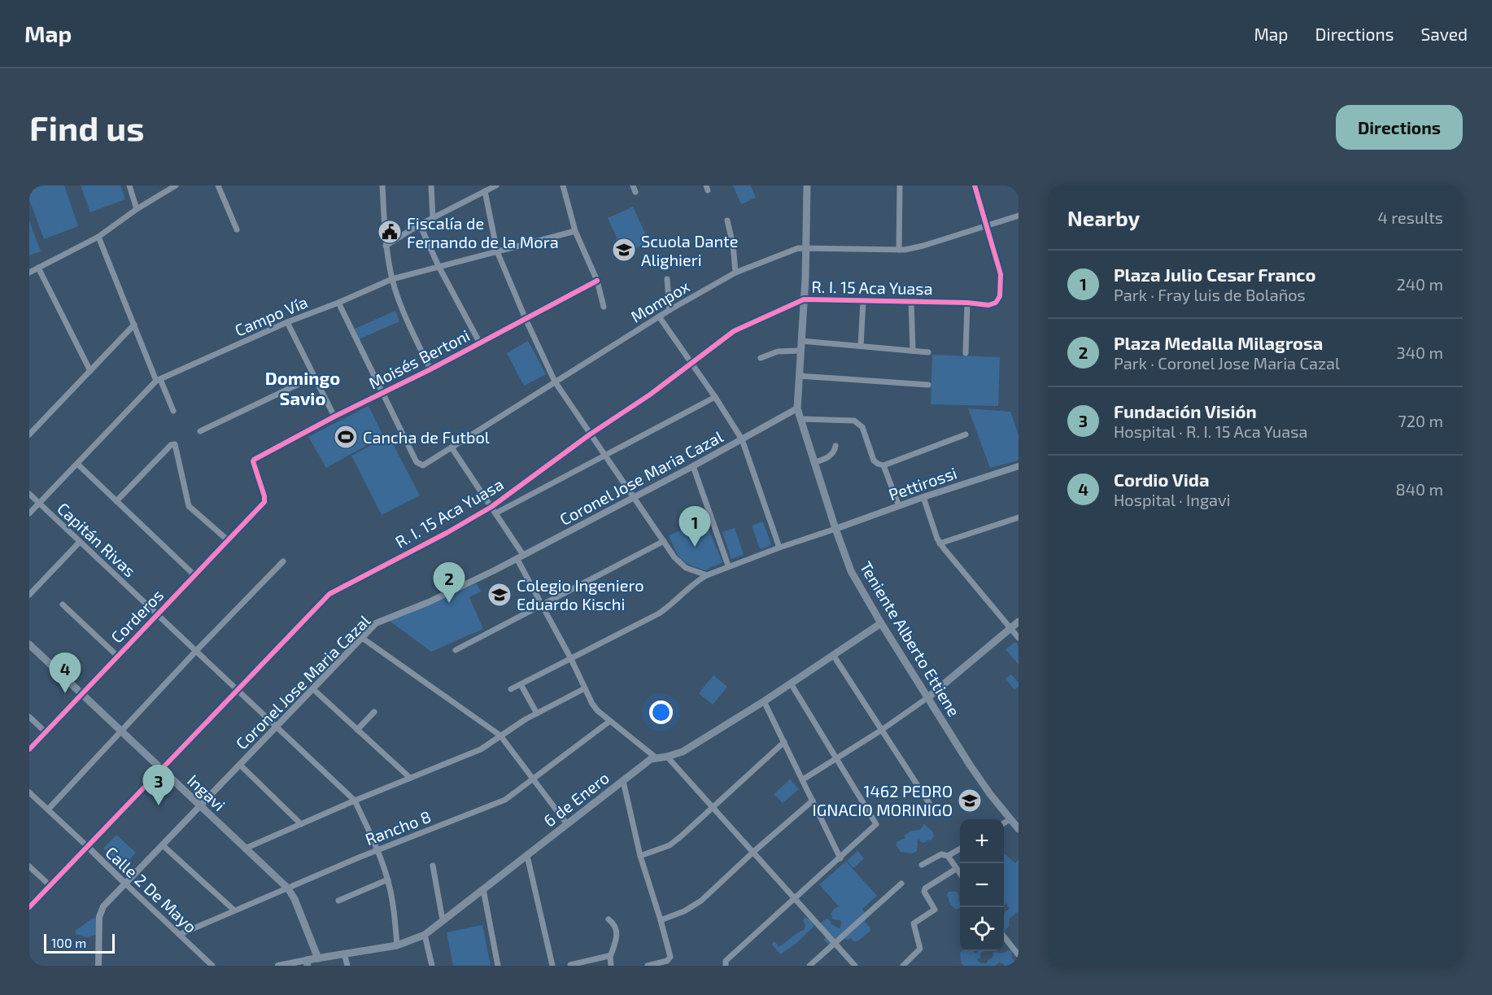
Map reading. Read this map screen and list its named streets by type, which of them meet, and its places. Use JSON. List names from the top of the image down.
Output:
{
  "streets": {
    "main road": ["Teniente Alberto Ettiene", "Ingavi", "6 de Enero"],
    "street": [
      "R. I. 15 Aca Yuasa",
      "Mompox",
      "Campo Vía",
      "Moisés Bertoni",
      "Coronel Jose Maria Cazal",
      "Pettirossi",
      "Capitán Rivas",
      "Corderos",
      "Rancho 8",
      "Calle 2 De Mayo"
    ]
  },
  "crossings": [
    ["R. I. 15 Aca Yuasa", "Mompox"],
    ["R. I. 15 Aca Yuasa", "Capitán Rivas"],
    ["R. I. 15 Aca Yuasa", "Teniente Alberto Ettiene"],
    ["R. I. 15 Aca Yuasa", "Ingavi"],
    ["R. I. 15 Aca Yuasa", "Calle 2 De Mayo"],
    ["Mompox", "Campo Vía"],
    ["Mompox", "Moisés Bertoni"],
    ["Mompox", "Teniente Alberto Ettiene"],
    ["Campo Vía", "Capitán Rivas"],
    ["Moisés Bertoni", "Corderos"],
    ["Coronel Jose Maria Cazal", "Capitán Rivas"],
    ["Coronel Jose Maria Cazal", "Teniente Alberto Ettiene"],
    ["Coronel Jose Maria Cazal", "Ingavi"],
    ["Coronel Jose Maria Cazal", "Calle 2 De Mayo"],
    ["Pettirossi", "Teniente Alberto Ettiene"],
    ["Capitán Rivas", "Corderos"],
    ["Capitán Rivas", "6 de Enero"],
    ["Capitán Rivas", "Rancho 8"],
    ["Corderos", "Ingavi"],
    ["Teniente Alberto Ettiene", "6 de Enero"],
    ["Ingavi", "6 de Enero"],
    ["Ingavi", "Rancho 8"],
    ["Rancho 8", "Calle 2 De Mayo"]
  ],
  "districts": ["Domingo Savio"],
  "places": {
    "public building": ["Fiscalía de Fernando de la Mora"],
    "school or university": ["Scuola Dante Alighieri", "Colegio Ingeniero Eduardo Kischi", "1462 PEDRO IGNACIO MORINIGO"],
    "sports": ["Cancha de Futbol"]
  },
  "scale_bar": "100 m",
  "page": {
    "header": "Map",
    "nav": ["Map", "Directions", "Saved"],
    "buttons": "Directions",
    "title": "Find us",
    "heading": ["Nearby", "4 results"],
    "list": [
      {
        "mark": "1",
        "name": "Plaza Julio Cesar Franco",
        "note": "Park · Fray luis de Bolaños",
        "value": "240 m"
      },
      {
        "mark": "2",
        "name": "Plaza Medalla Milagrosa",
        "note": "Park · Coronel Jose Maria Cazal",
        "value": "340 m"
      },
      {
        "mark": "3",
        "name": "Fundación Visión",
        "note": "Hospital · R. I. 15 Aca Yuasa",
        "value": "720 m"
      },
      {
        "mark": "4",
        "name": "Cordio Vida",
        "note": "Hospital · Ingavi",
        "value": "840 m"
      }
    ],
    "pins": [
      "1",
      "2",
      "4",
      "3"
    ],
    "map_buttons": ["+", "−"],
    "scale": "100 m"
  }
}
